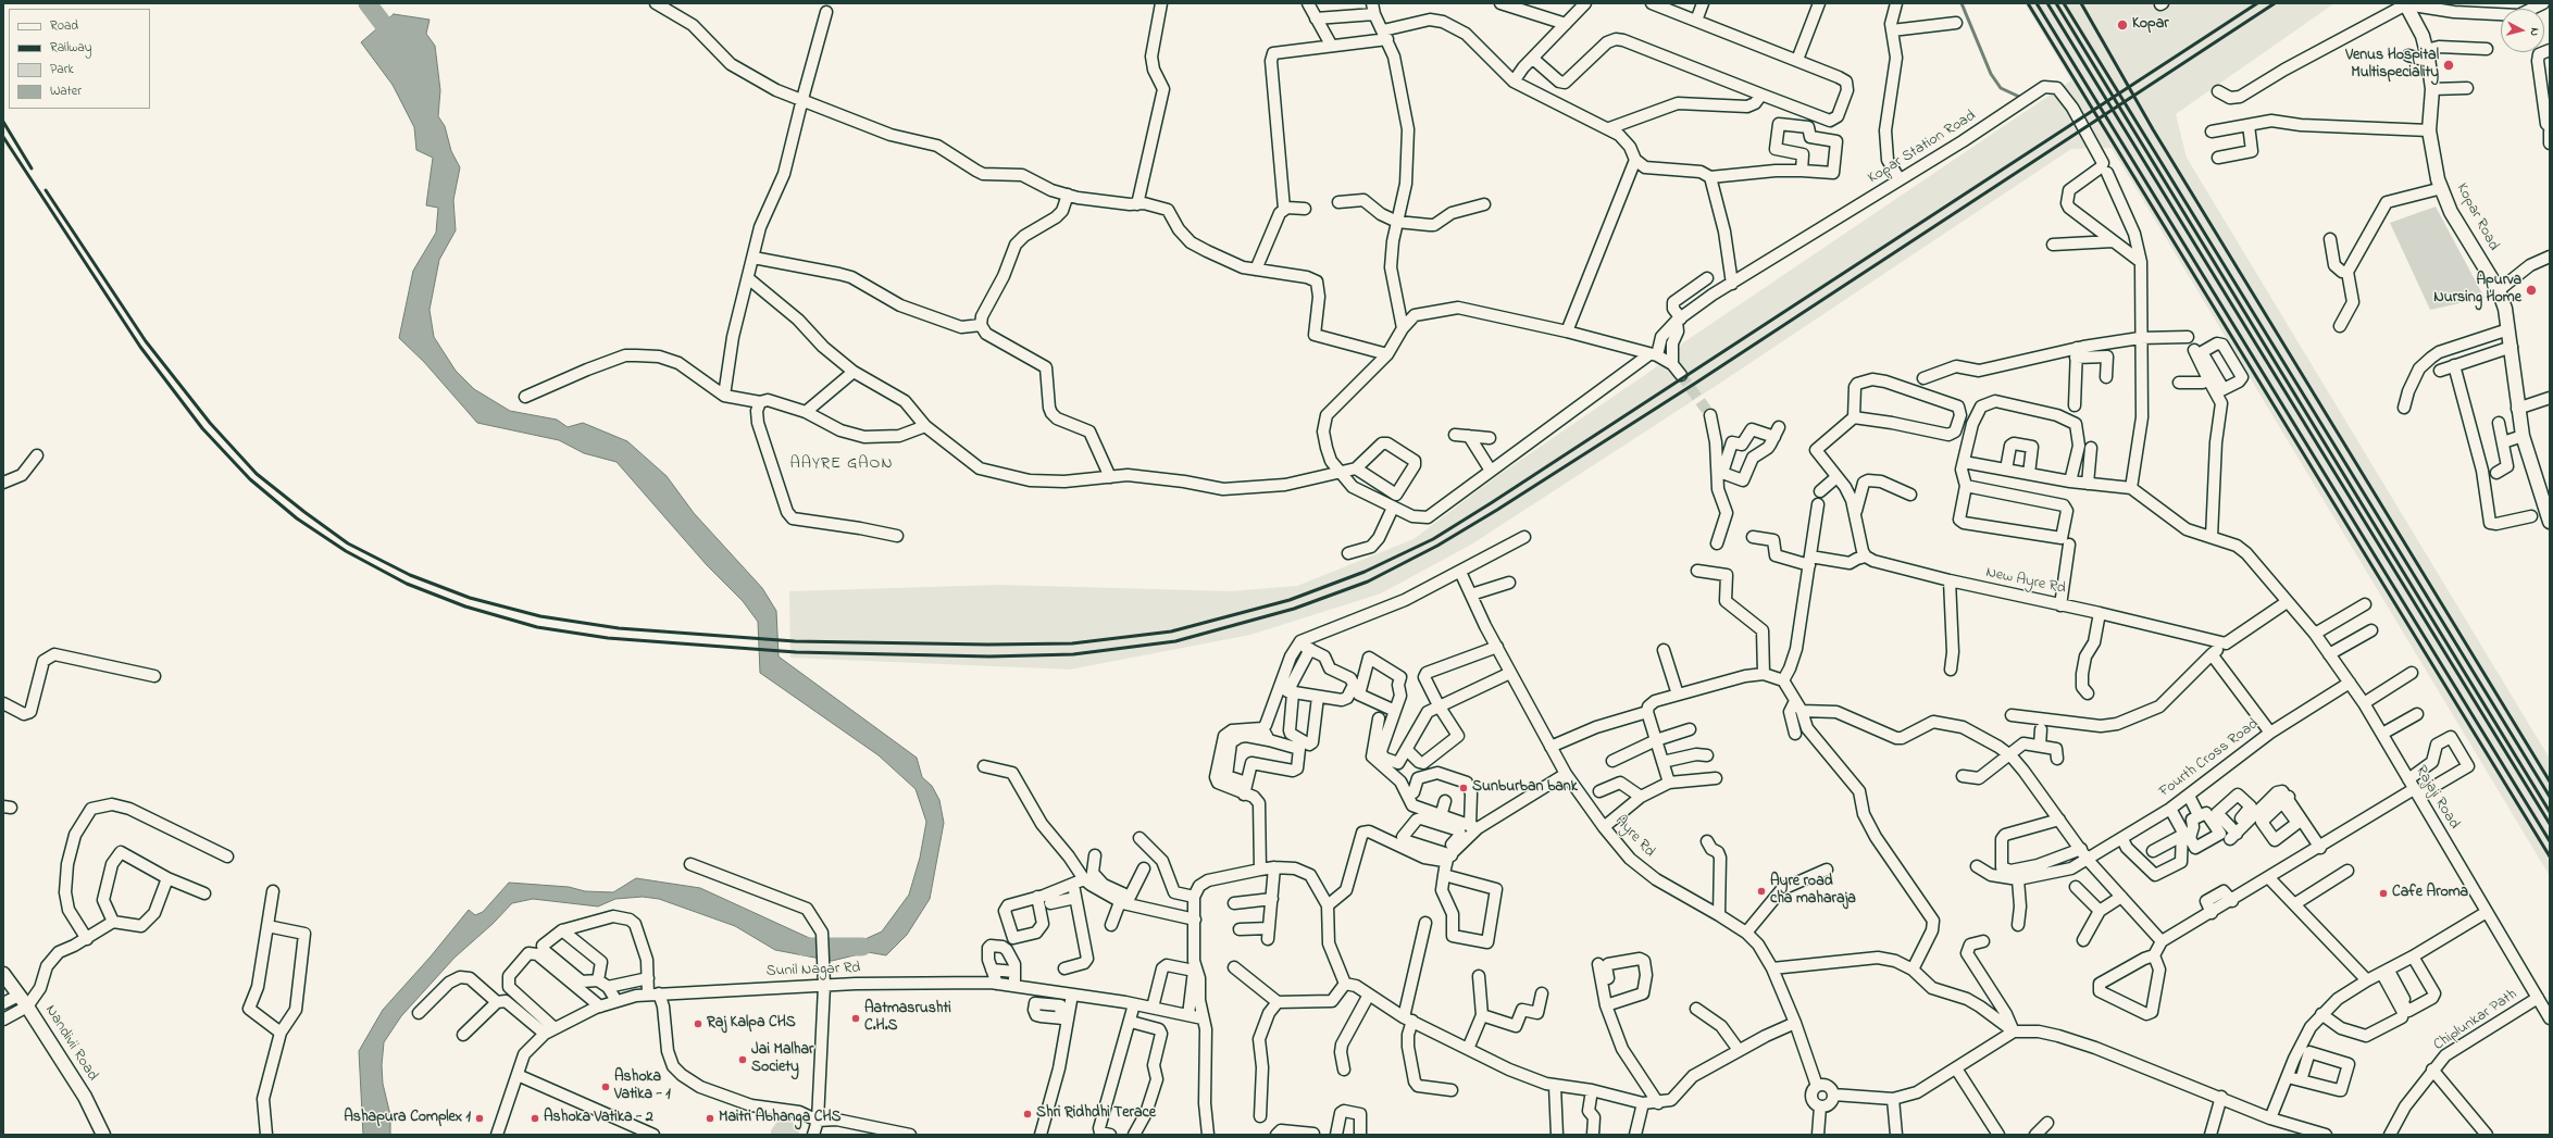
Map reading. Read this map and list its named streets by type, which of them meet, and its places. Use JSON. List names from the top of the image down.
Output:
{
  "streets": {
    "street": [
      "Kopar Station Road",
      "Kopar Road",
      "New Ayre Rd",
      "Fourth Cross Road",
      "Rajaji Road",
      "Ayre Rd",
      "Sunil Nagar Rd",
      "Chiplunkar Path",
      "Nandivii Road"
    ]
  },
  "crossings": [
    ["Fourth Cross Road", "Rajaji Road"],
    ["Rajaji Road", "Chiplunkar Path"]
  ],
  "districts": ["AAYRE GAON"],
  "places": [
    "Kopar",
    "Venus Hospital Multispeciality",
    "Apurva Nursing Home",
    "Sunburban bank",
    "Ayre road cha maharaja",
    "Cafe Aroma",
    "Aatmasrushti C.H.S",
    "Raj Kalpa CHS",
    "Jai Malhar Society",
    "Ashoka Vatika - 1",
    "Shri Ridhdhi Terace",
    "Ashapura Complex 1",
    "Ashoka Vatika - 2",
    "Maitri Abhanga CHS"
  ],
  "legend": [
    "Road",
    "Railway",
    "Park",
    "Water"
  ],
  "north": "right"
}
